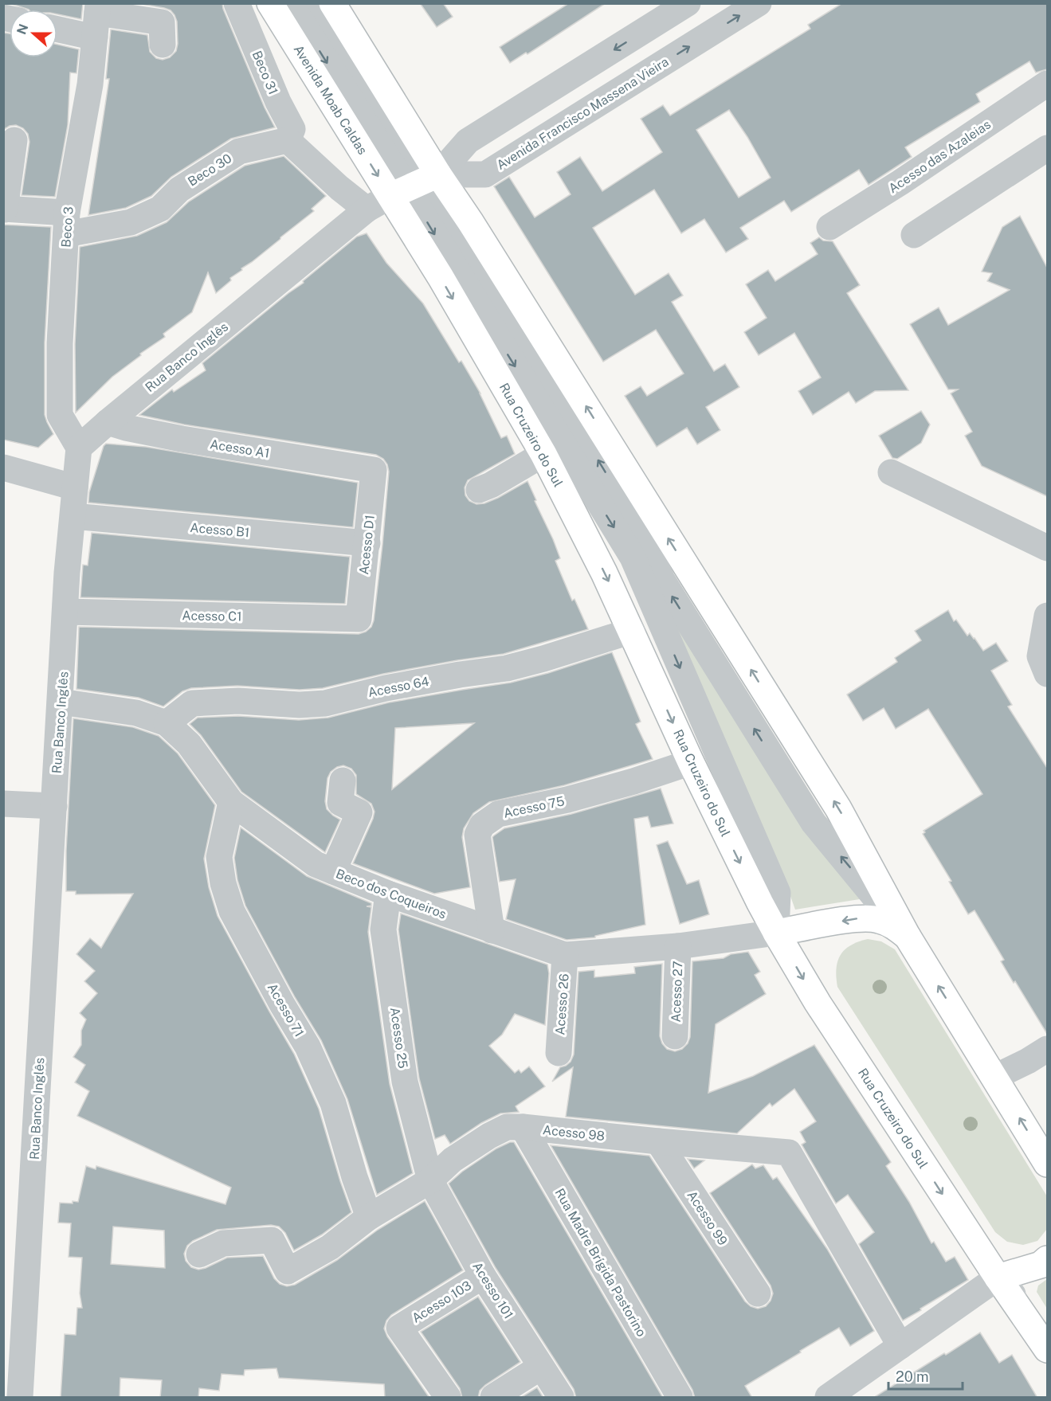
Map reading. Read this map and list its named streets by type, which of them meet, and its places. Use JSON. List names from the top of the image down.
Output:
{
  "streets": {
    "main road": ["Avenida Moab Caldas", "Rua Cruzeiro do Sul"],
    "street": [
      "Beco 31",
      "Avenida Francisco Massena Vieira",
      "Acesso das Azaleias",
      "Beco 30",
      "Beco 3",
      "Rua Banco Inglês",
      "Acesso A1",
      "Acesso B1",
      "Acesso D1",
      "Acesso C1",
      "Acesso 64",
      "Acesso 75",
      "Beco dos Coqueiros",
      "Acesso 27",
      "Acesso 26",
      "Acesso 71",
      "Acesso 25",
      "Acesso 98",
      "Acesso 99",
      "Rua Madre Brígida Pastorino",
      "Acesso 101",
      "Acesso 103"
    ]
  },
  "crossings": [
    ["Beco 31", "Beco 30"],
    ["Avenida Moab Caldas", "Avenida Francisco Massena Vieira"],
    ["Avenida Moab Caldas", "Rua Banco Inglês"],
    ["Avenida Moab Caldas", "Rua Cruzeiro do Sul"],
    ["Avenida Francisco Massena Vieira", "Rua Banco Inglês"],
    ["Avenida Francisco Massena Vieira", "Rua Cruzeiro do Sul"],
    ["Beco 30", "Beco 3"],
    ["Beco 3", "Rua Banco Inglês"],
    ["Rua Banco Inglês", "Rua Cruzeiro do Sul"],
    ["Rua Banco Inglês", "Acesso A1"],
    ["Rua Banco Inglês", "Acesso B1"],
    ["Rua Banco Inglês", "Acesso C1"],
    ["Rua Banco Inglês", "Beco dos Coqueiros"],
    ["Rua Cruzeiro do Sul", "Acesso 64"],
    ["Rua Cruzeiro do Sul", "Acesso 75"],
    ["Rua Cruzeiro do Sul", "Beco dos Coqueiros"],
    ["Acesso A1", "Acesso D1"],
    ["Acesso B1", "Acesso D1"],
    ["Acesso D1", "Acesso C1"],
    ["Acesso 64", "Beco dos Coqueiros"],
    ["Acesso 75", "Beco dos Coqueiros"],
    ["Beco dos Coqueiros", "Acesso 27"],
    ["Beco dos Coqueiros", "Acesso 26"],
    ["Beco dos Coqueiros", "Acesso 71"],
    ["Beco dos Coqueiros", "Acesso 25"],
    ["Acesso 71", "Acesso 98"],
    ["Acesso 25", "Acesso 98"],
    ["Acesso 25", "Acesso 101"],
    ["Acesso 98", "Acesso 99"],
    ["Acesso 98", "Rua Madre Brígida Pastorino"],
    ["Acesso 98", "Acesso 101"],
    ["Acesso 101", "Acesso 103"]
  ],
  "scale_bar": "20 m",
  "north": "left"
}
